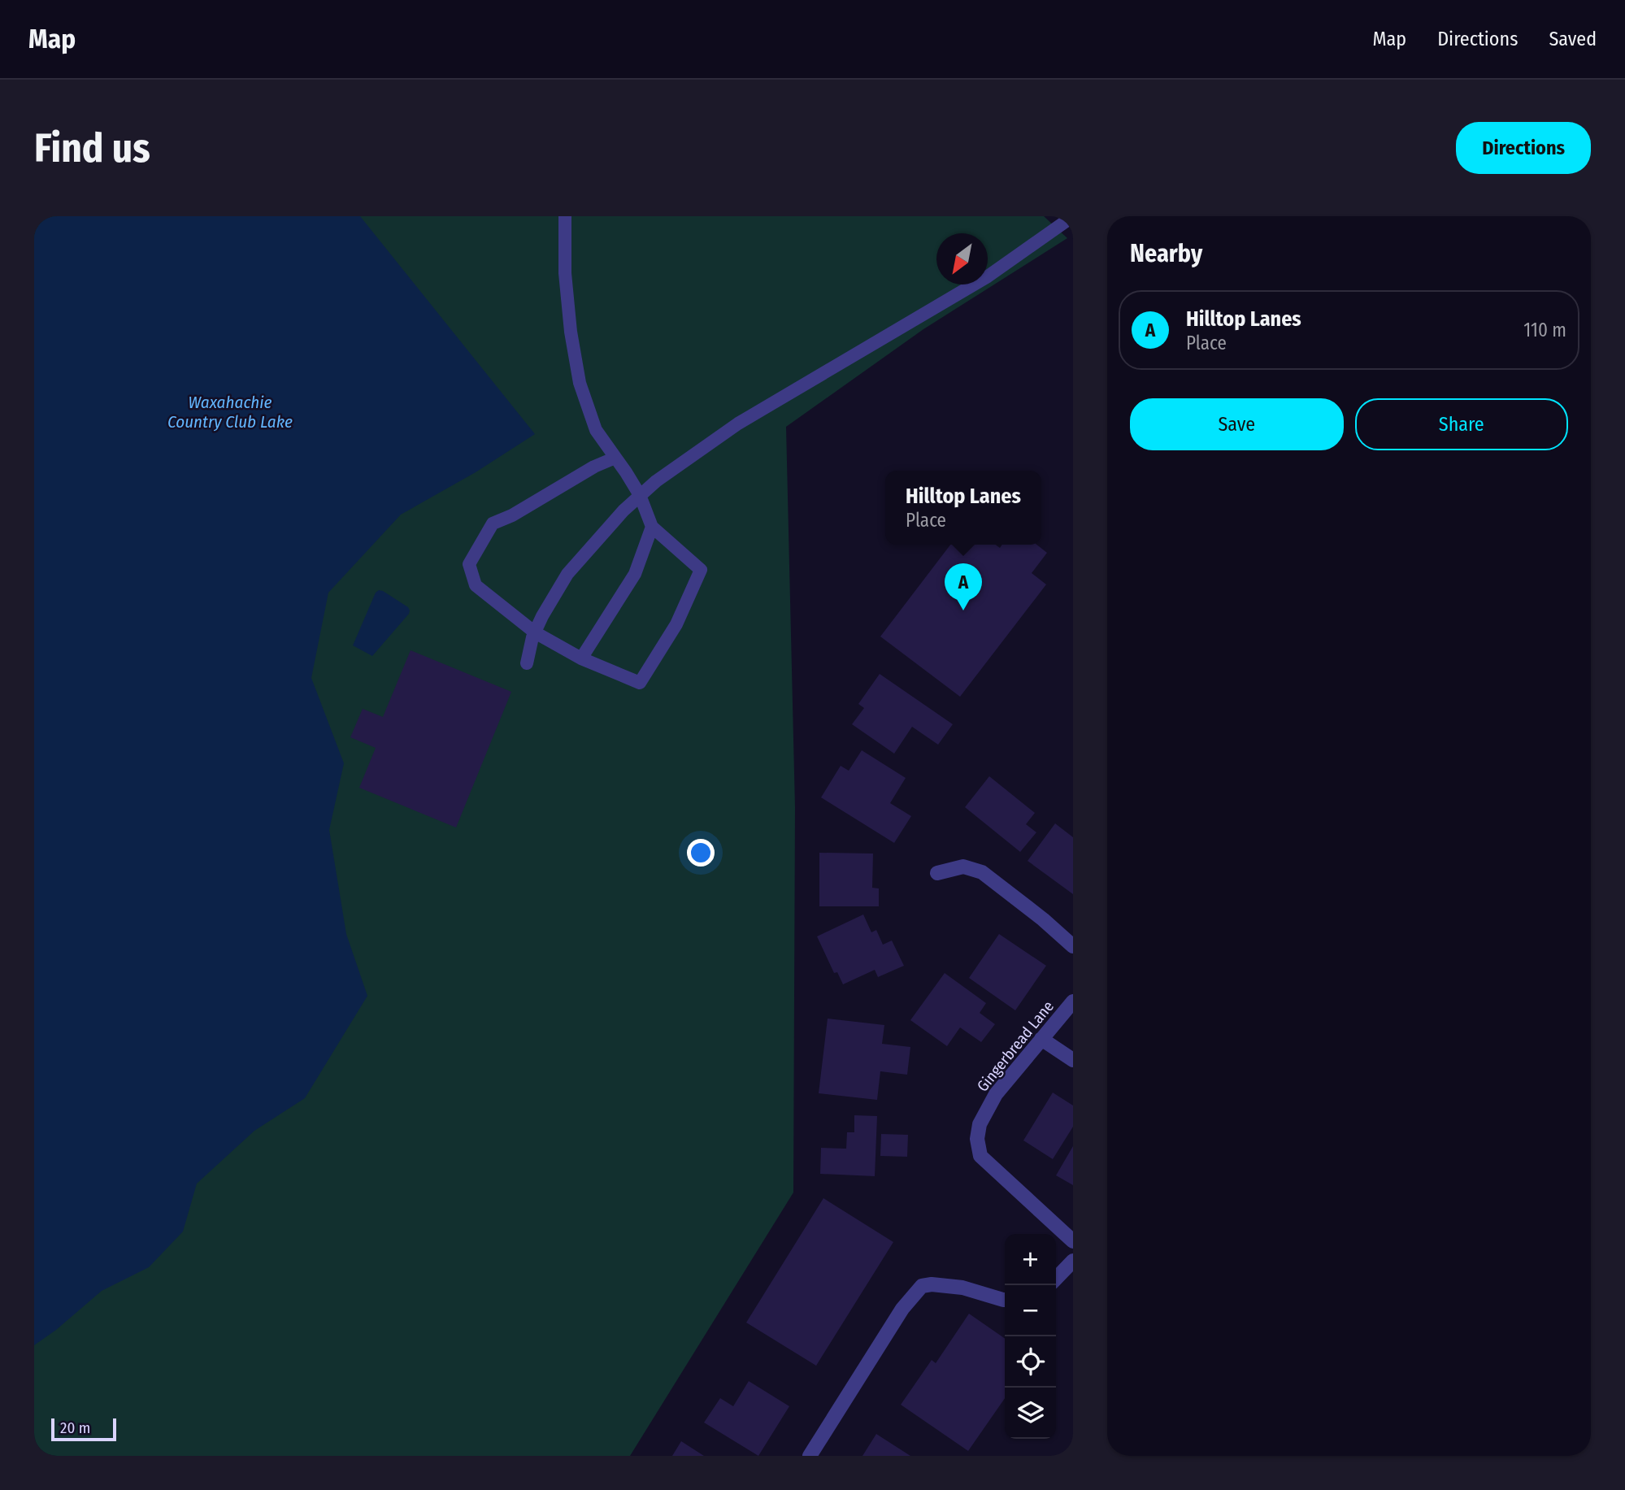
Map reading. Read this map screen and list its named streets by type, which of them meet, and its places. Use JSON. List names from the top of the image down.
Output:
{
  "streets": {
    "street": ["Gingerbread Lane"]
  },
  "water": ["Waxahachie Country Club Lake"],
  "scale_bar": "20 m",
  "north": "bottom left",
  "page": {
    "header": "Map",
    "nav": ["Map", "Directions", "Saved"],
    "buttons": [
      "Directions",
      ["Save", "Share"]
    ],
    "title": "Find us",
    "heading": "Nearby",
    "list": [
      {
        "mark": "A",
        "name": "Hilltop Lanes",
        "note": "Place",
        "value": "110 m"
      }
    ],
    "popup": ["Hilltop Lanes", "Place"],
    "pins": "A",
    "map_buttons": ["+", "−"],
    "scale": "20 m"
  }
}
